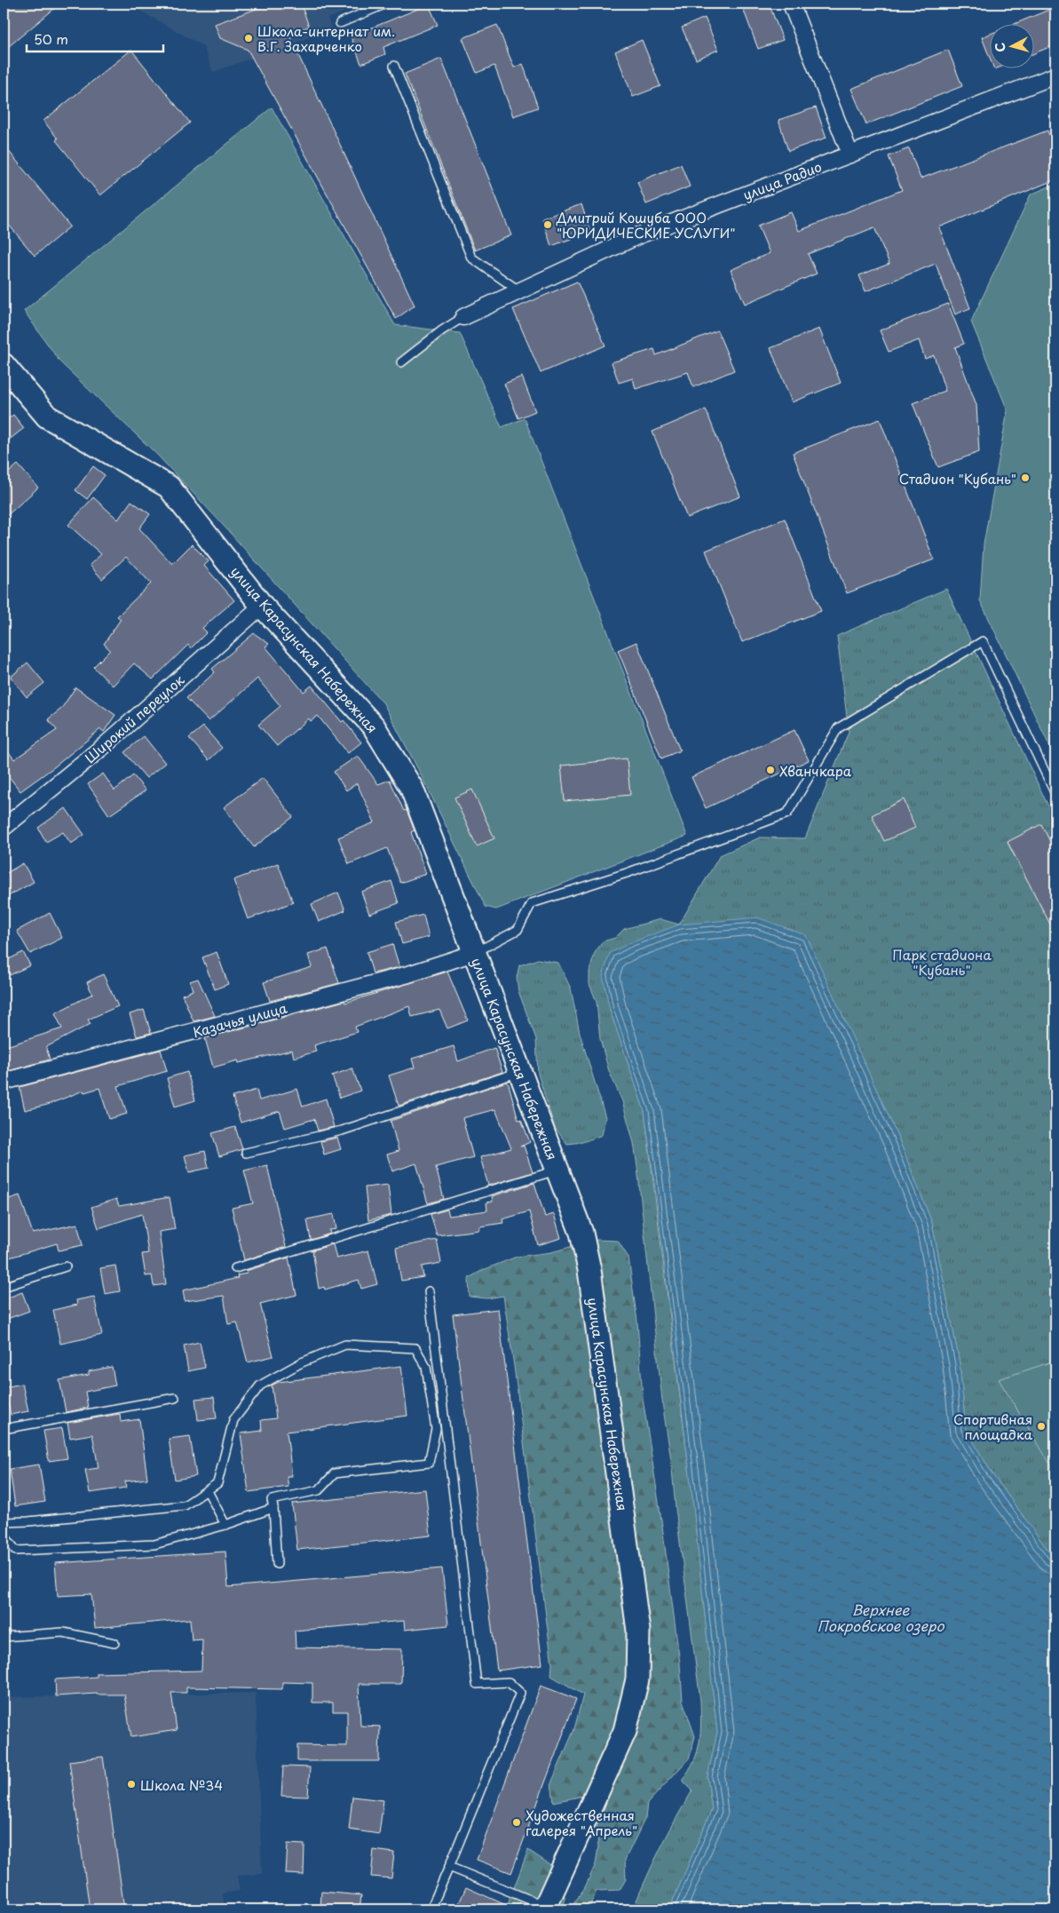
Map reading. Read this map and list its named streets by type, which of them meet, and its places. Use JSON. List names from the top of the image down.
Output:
{
  "streets": {
    "street": [
      "улица Радио",
      "улица Карасунская Набережная",
      "Широкий переулок",
      "Казачья улица"
    ]
  },
  "crossings": [
    ["улица Карасунская Набережная", "Широкий переулок"],
    ["улица Карасунская Набережная", "Казачья улица"]
  ],
  "water": ["Верхнее Покровское озеро"],
  "parks": ["Парк стадиона \"Кубань\""],
  "places": [
    "Школа-интернат им. В.Г. Захарченко",
    "Дмитрий Кошуба ООО \"ЮРИДИЧЕСКИЕ УСЛУГИ\"",
    "Стадион \"Кубань\"",
    "Хванчкара",
    "Спортивная площадка",
    "Школа №34",
    "Художественная галерея \"Апрель\""
  ],
  "scale_bar": "50 m",
  "north": "left"
}
